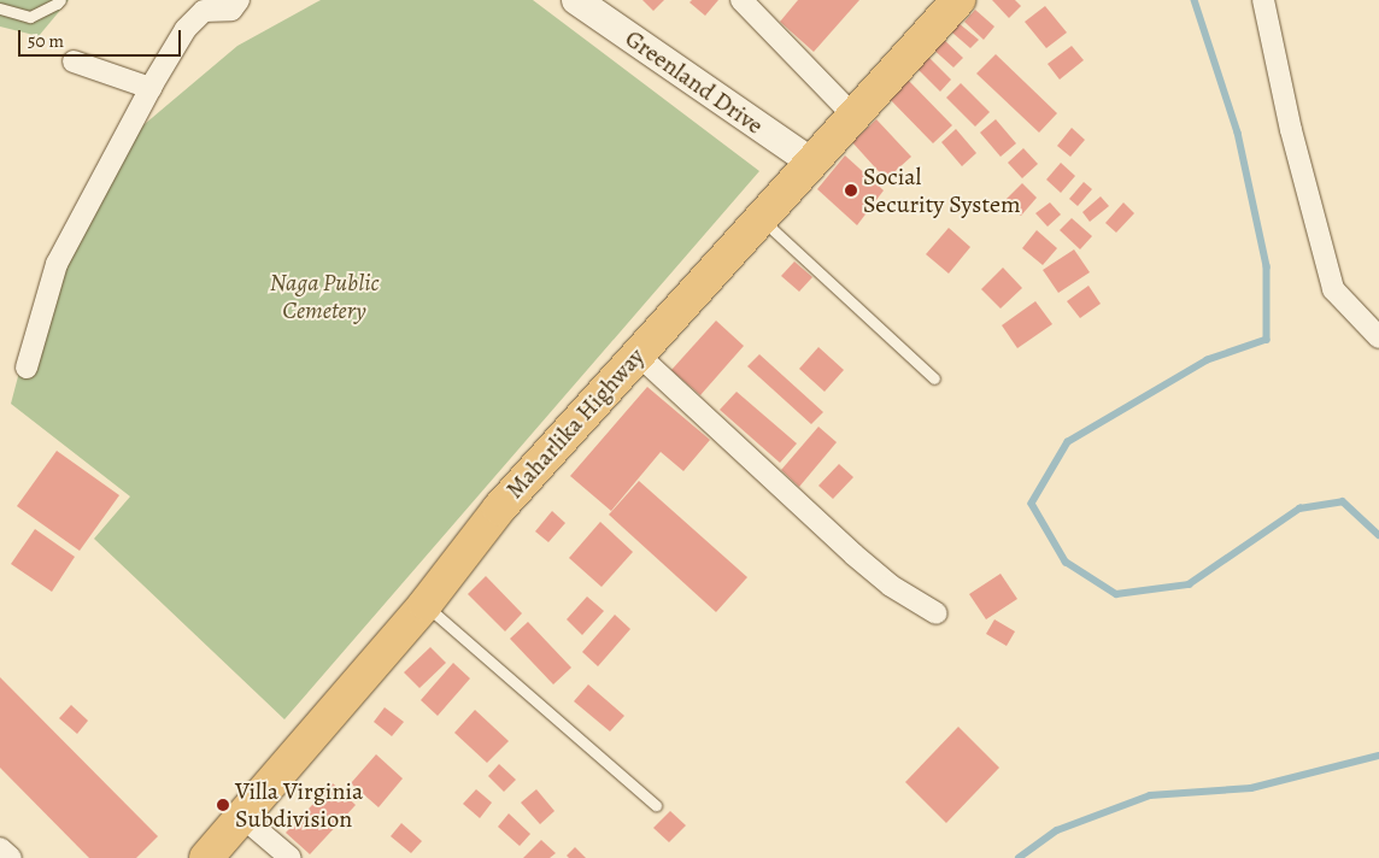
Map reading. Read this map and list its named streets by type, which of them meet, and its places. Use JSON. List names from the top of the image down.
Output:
{
  "streets": {
    "main road": ["Maharlika Highway"],
    "street": ["Greenland Drive"]
  },
  "crossings": [
    ["Greenland Drive", "Maharlika Highway"]
  ],
  "parks": ["Naga Public Cemetery"],
  "places": ["Social Security System", "Villa Virginia Subdivision"],
  "scale_bar": "50 m"
}
